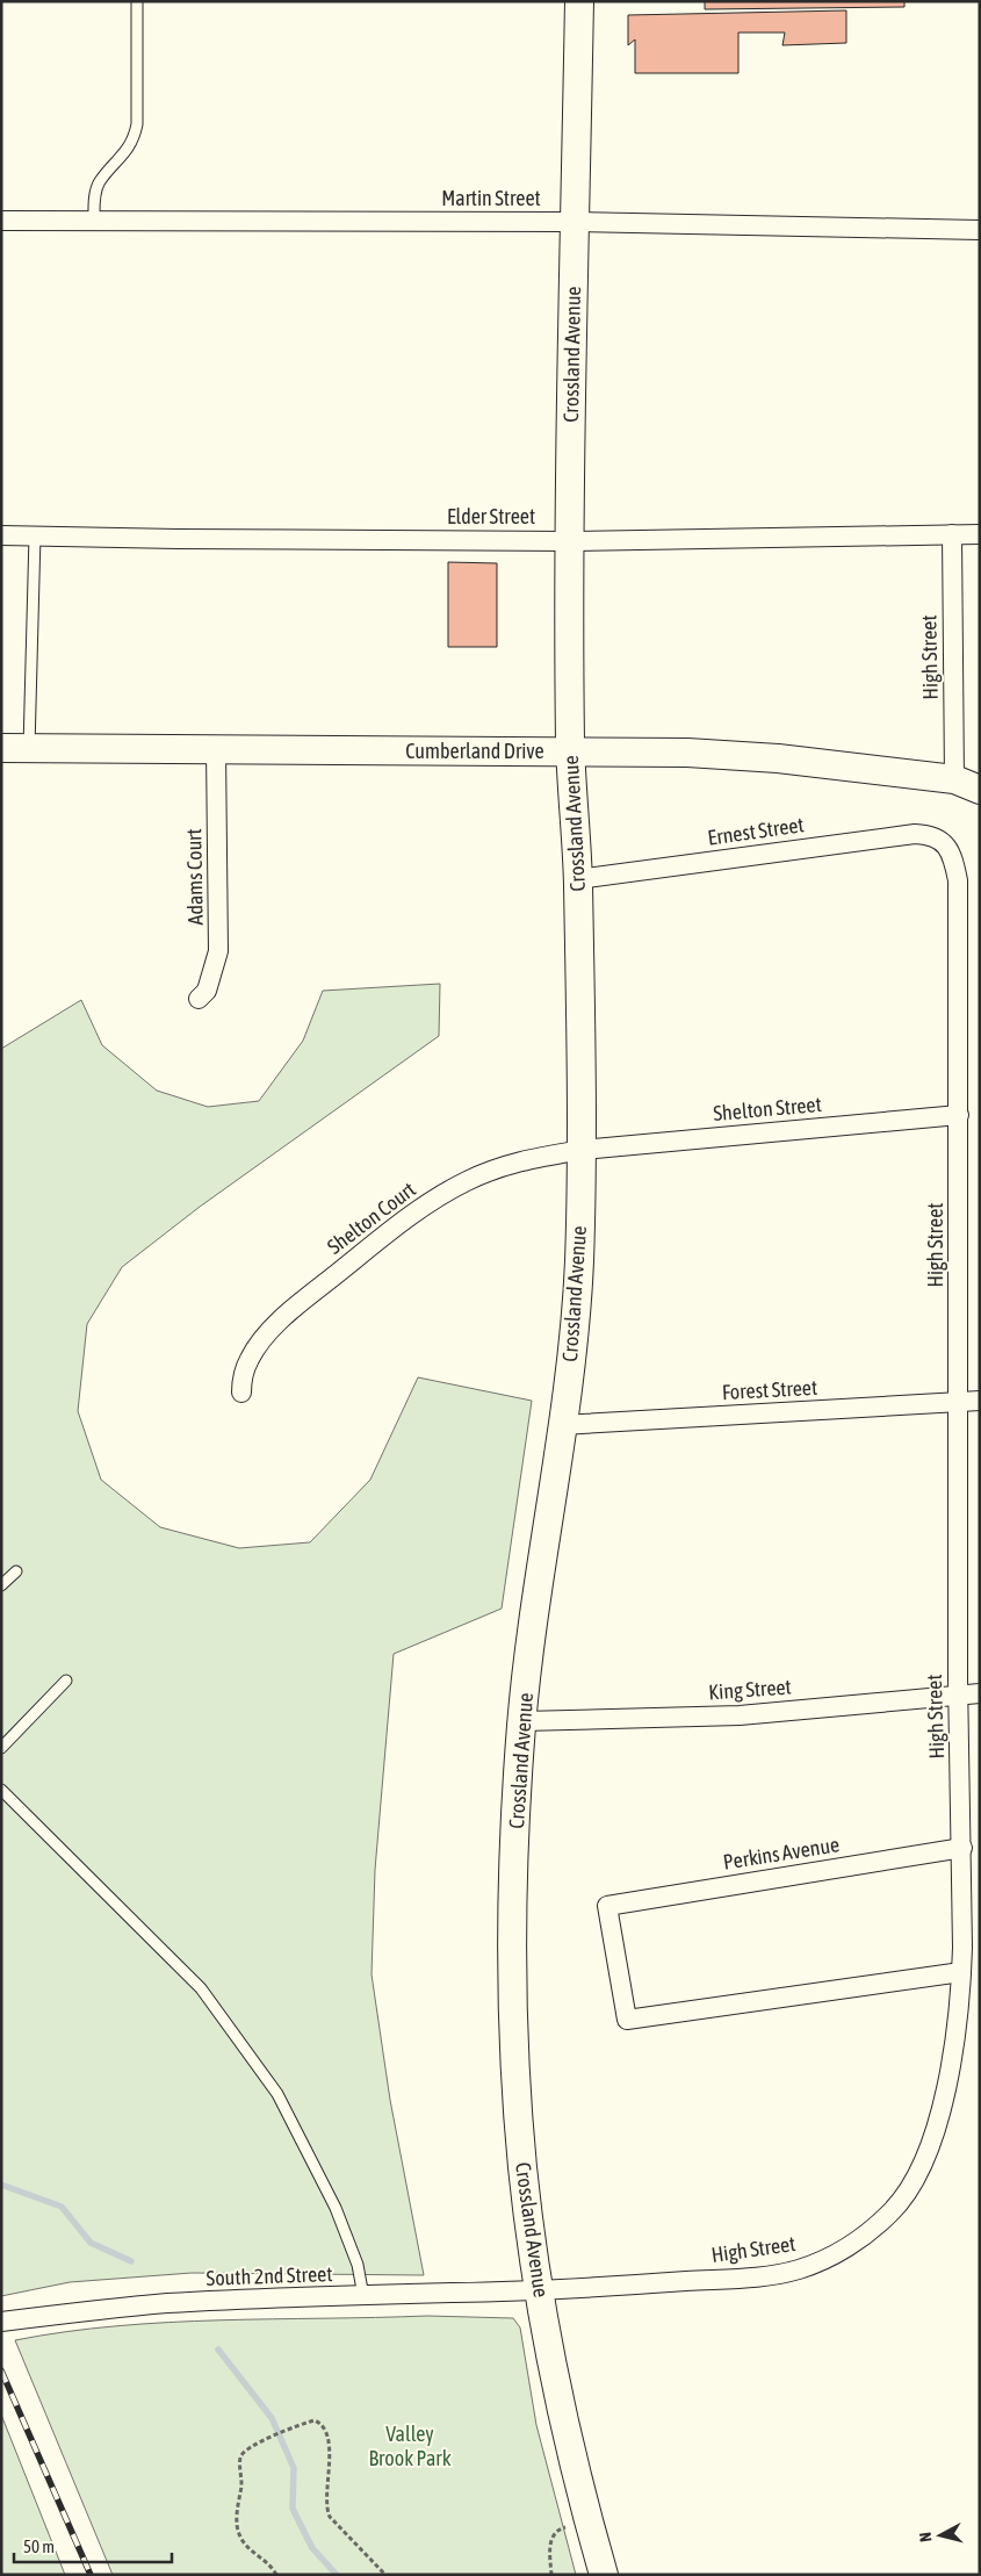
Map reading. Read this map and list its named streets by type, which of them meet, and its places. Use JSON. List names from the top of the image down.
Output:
{
  "streets": {
    "main road": ["Crossland Avenue", "Cumberland Drive"],
    "street": [
      "Martin Street",
      "Elder Street",
      "High Street",
      "Ernest Street",
      "Adams Court",
      "Shelton Street",
      "Shelton Court",
      "Forest Street",
      "King Street",
      "Perkins Avenue",
      "South 2nd Street"
    ]
  },
  "crossings": [
    ["Martin Street", "Crossland Avenue"],
    ["Crossland Avenue", "Elder Street"],
    ["Crossland Avenue", "High Street"],
    ["Crossland Avenue", "Cumberland Drive"],
    ["Crossland Avenue", "Ernest Street"],
    ["Crossland Avenue", "Shelton Street"],
    ["Crossland Avenue", "Shelton Court"],
    ["Crossland Avenue", "Forest Street"],
    ["Crossland Avenue", "King Street"],
    ["Crossland Avenue", "South 2nd Street"],
    ["Elder Street", "High Street"],
    ["High Street", "Cumberland Drive"],
    ["High Street", "Ernest Street"],
    ["High Street", "Shelton Street"],
    ["High Street", "Forest Street"],
    ["High Street", "King Street"],
    ["High Street", "Perkins Avenue"],
    ["High Street", "South 2nd Street"],
    ["Cumberland Drive", "Adams Court"],
    ["Shelton Street", "Shelton Court"]
  ],
  "parks": ["Valley Brook Park"],
  "scale_bar": "50 m",
  "north": "left"
}
